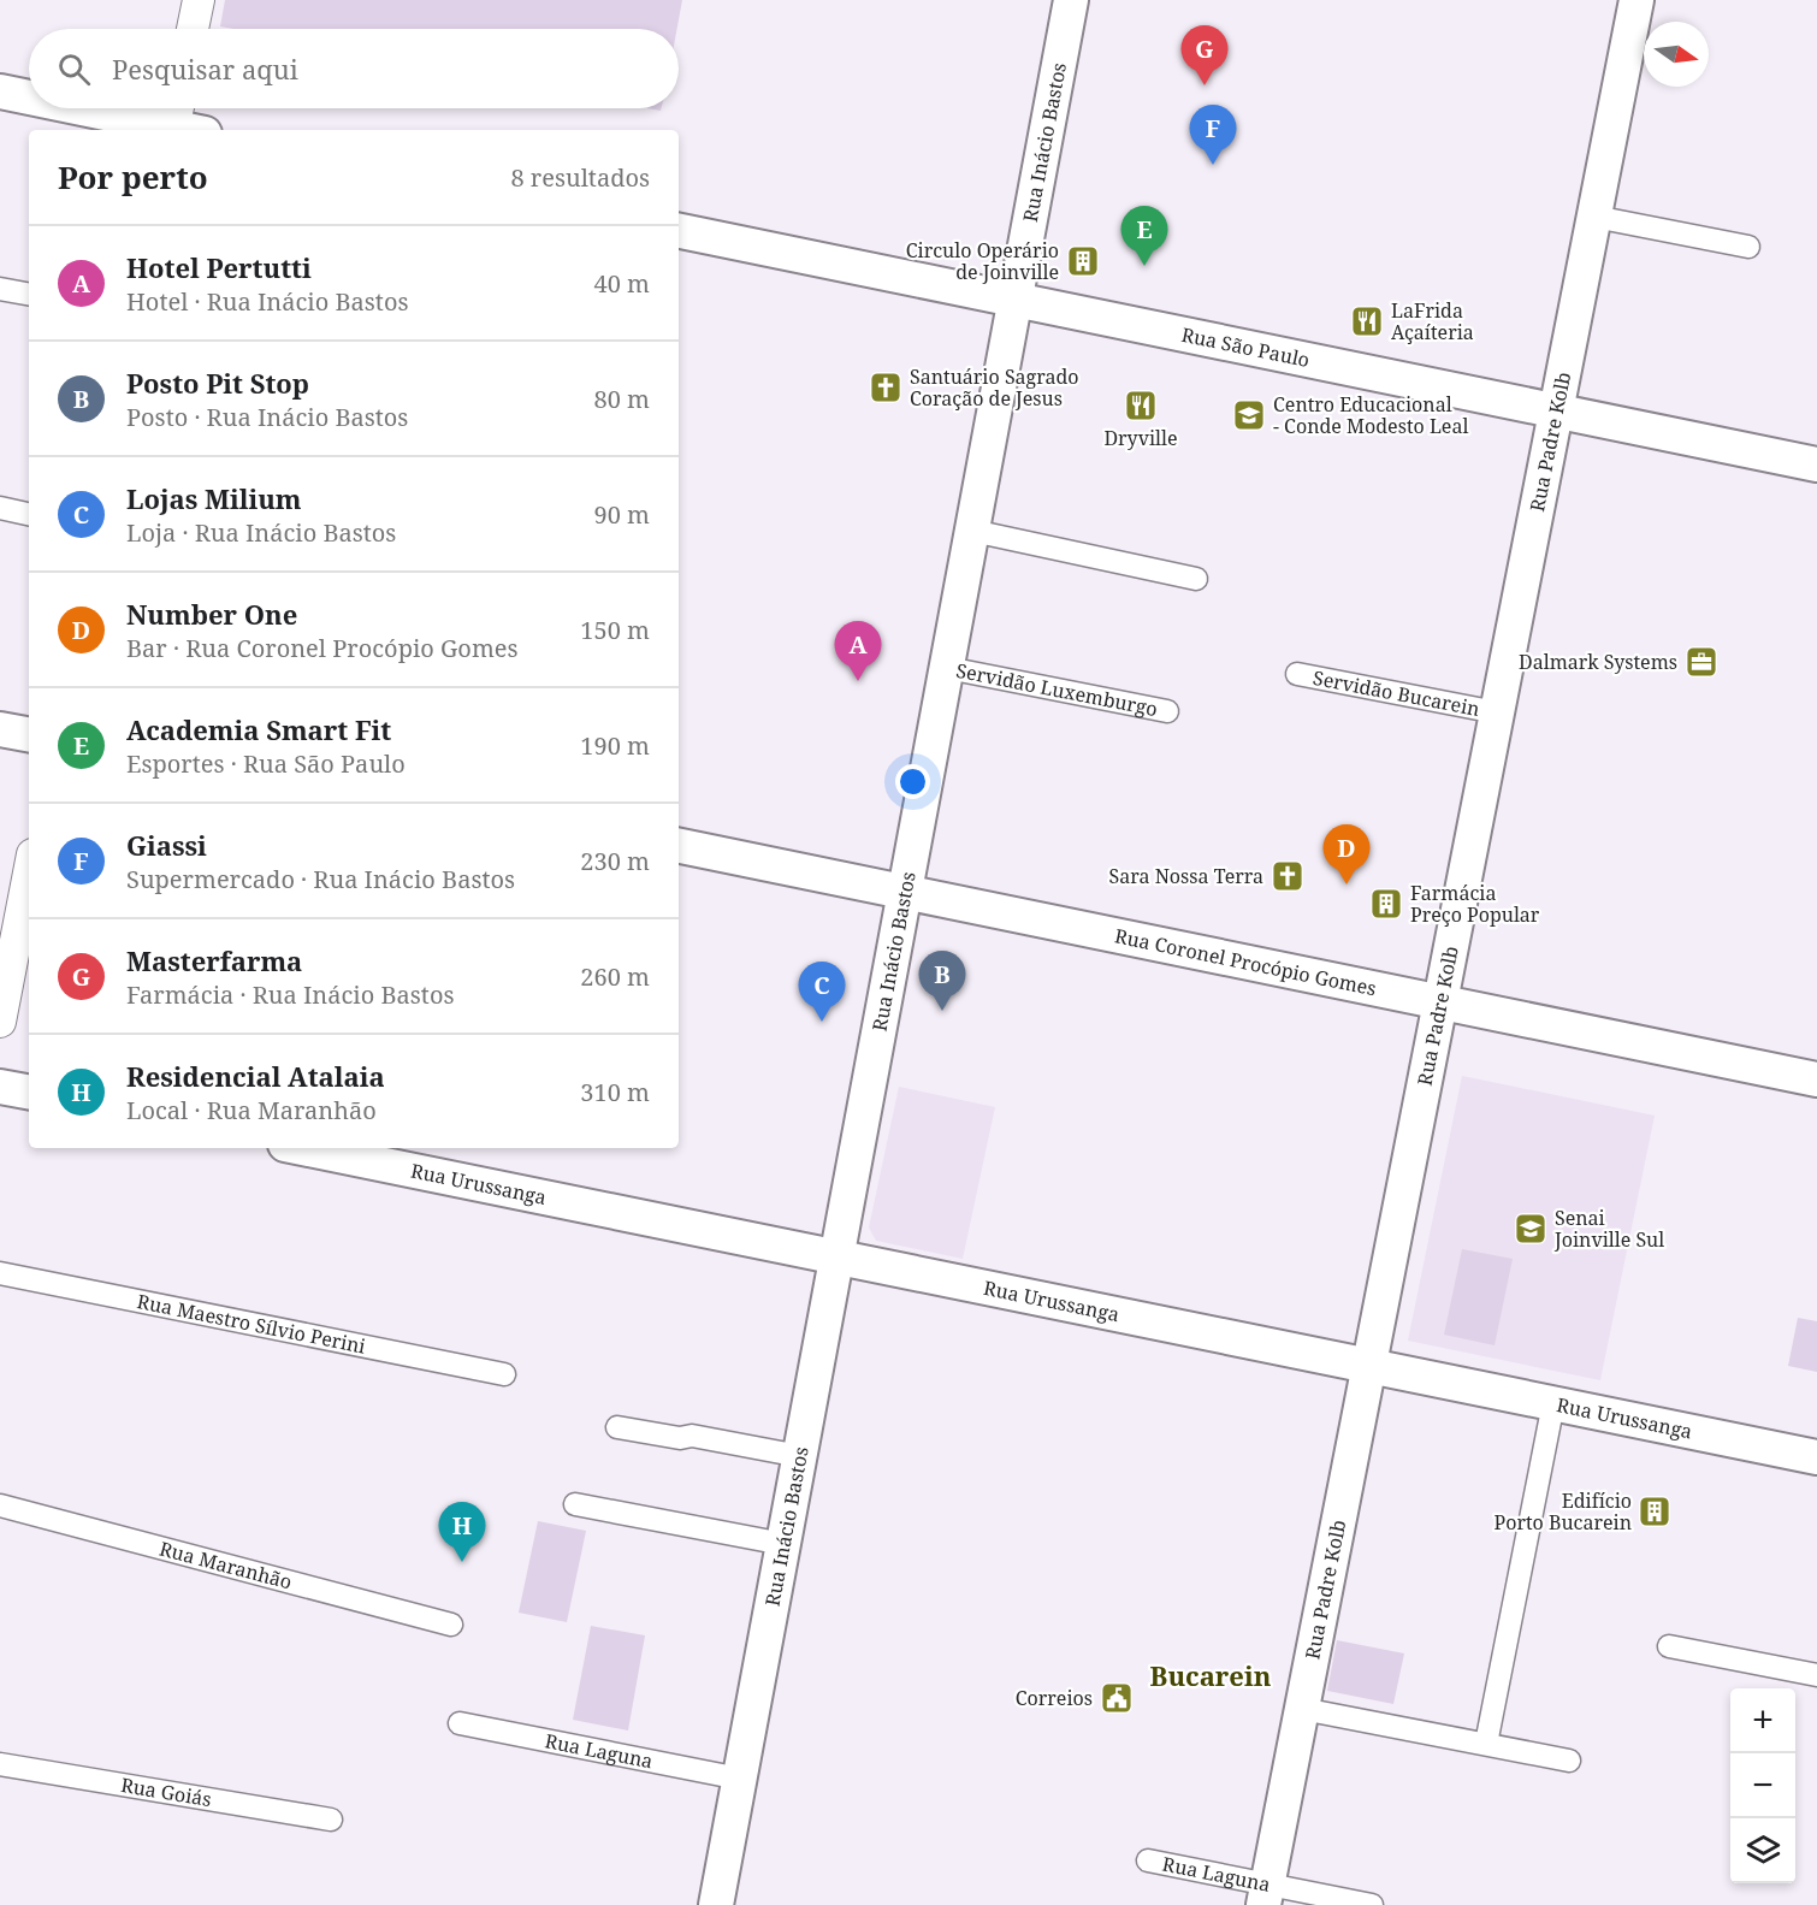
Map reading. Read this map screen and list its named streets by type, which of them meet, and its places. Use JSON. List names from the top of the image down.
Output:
{
  "streets": {
    "main road": [
      "Rua Inácio Bastos",
      "Rua São Paulo",
      "Rua Padre Kolb",
      "Rua Coronel Procópio Gomes",
      "Rua Urussanga"
    ],
    "street": [
      "Servidão Luxemburgo",
      "Servidão Bucarein",
      "Rua Maestro Sílvio Perini",
      "Rua Maranhão",
      "Rua Laguna",
      "Rua Goiás"
    ]
  },
  "crossings": [
    ["Rua Inácio Bastos", "Rua São Paulo"],
    ["Rua Inácio Bastos", "Servidão Luxemburgo"],
    ["Rua Inácio Bastos", "Rua Coronel Procópio Gomes"],
    ["Rua Inácio Bastos", "Rua Urussanga"],
    ["Rua Inácio Bastos", "Rua Laguna"],
    ["Rua São Paulo", "Rua Padre Kolb"],
    ["Rua Padre Kolb", "Servidão Bucarein"],
    ["Rua Padre Kolb", "Rua Coronel Procópio Gomes"],
    ["Rua Padre Kolb", "Rua Urussanga"],
    ["Rua Padre Kolb", "Rua Laguna"]
  ],
  "districts": ["Bucarein"],
  "places": {
    "building": ["Circulo Operário de Joinville", "Farmácia Preço Popular", "Edifício Porto Bucarein"],
    "restaurant": ["LaFrida Açaíteria", "Dryville"],
    "church": ["Santuário Sagrado Coração de Jesus", "Sara Nossa Terra"],
    "school or university": ["Centro Educacional - Conde Modesto Leal", "Senai Joinville Sul"],
    "office": ["Dalmark Systems"],
    "public building": ["Correios"]
  },
  "north": "right",
  "page": {
    "pins": [
      "G",
      "F",
      "E",
      "A",
      "D",
      "B",
      "C",
      "H"
    ],
    "search": "Pesquisar aqui",
    "heading": ["Por perto", "8 resultados"],
    "list": [
      {
        "mark": "A",
        "name": "Hotel Pertutti",
        "note": "Hotel · Rua Inácio Bastos",
        "value": "40 m"
      },
      {
        "mark": "B",
        "name": "Posto Pit Stop",
        "note": "Posto · Rua Inácio Bastos",
        "value": "80 m"
      },
      {
        "mark": "C",
        "name": "Lojas Milium",
        "note": "Loja · Rua Inácio Bastos",
        "value": "90 m"
      },
      {
        "mark": "D",
        "name": "Number One",
        "note": "Bar · Rua Coronel Procópio Gomes",
        "value": "150 m"
      },
      {
        "mark": "E",
        "name": "Academia Smart Fit",
        "note": "Esportes · Rua São Paulo",
        "value": "190 m"
      },
      {
        "mark": "F",
        "name": "Giassi",
        "note": "Supermercado · Rua Inácio Bastos",
        "value": "230 m"
      },
      {
        "mark": "G",
        "name": "Masterfarma",
        "note": "Farmácia · Rua Inácio Bastos",
        "value": "260 m"
      },
      {
        "mark": "H",
        "name": "Residencial Atalaia",
        "note": "Local · Rua Maranhão",
        "value": "310 m"
      }
    ],
    "map_buttons": ["+", "−"]
  }
}
